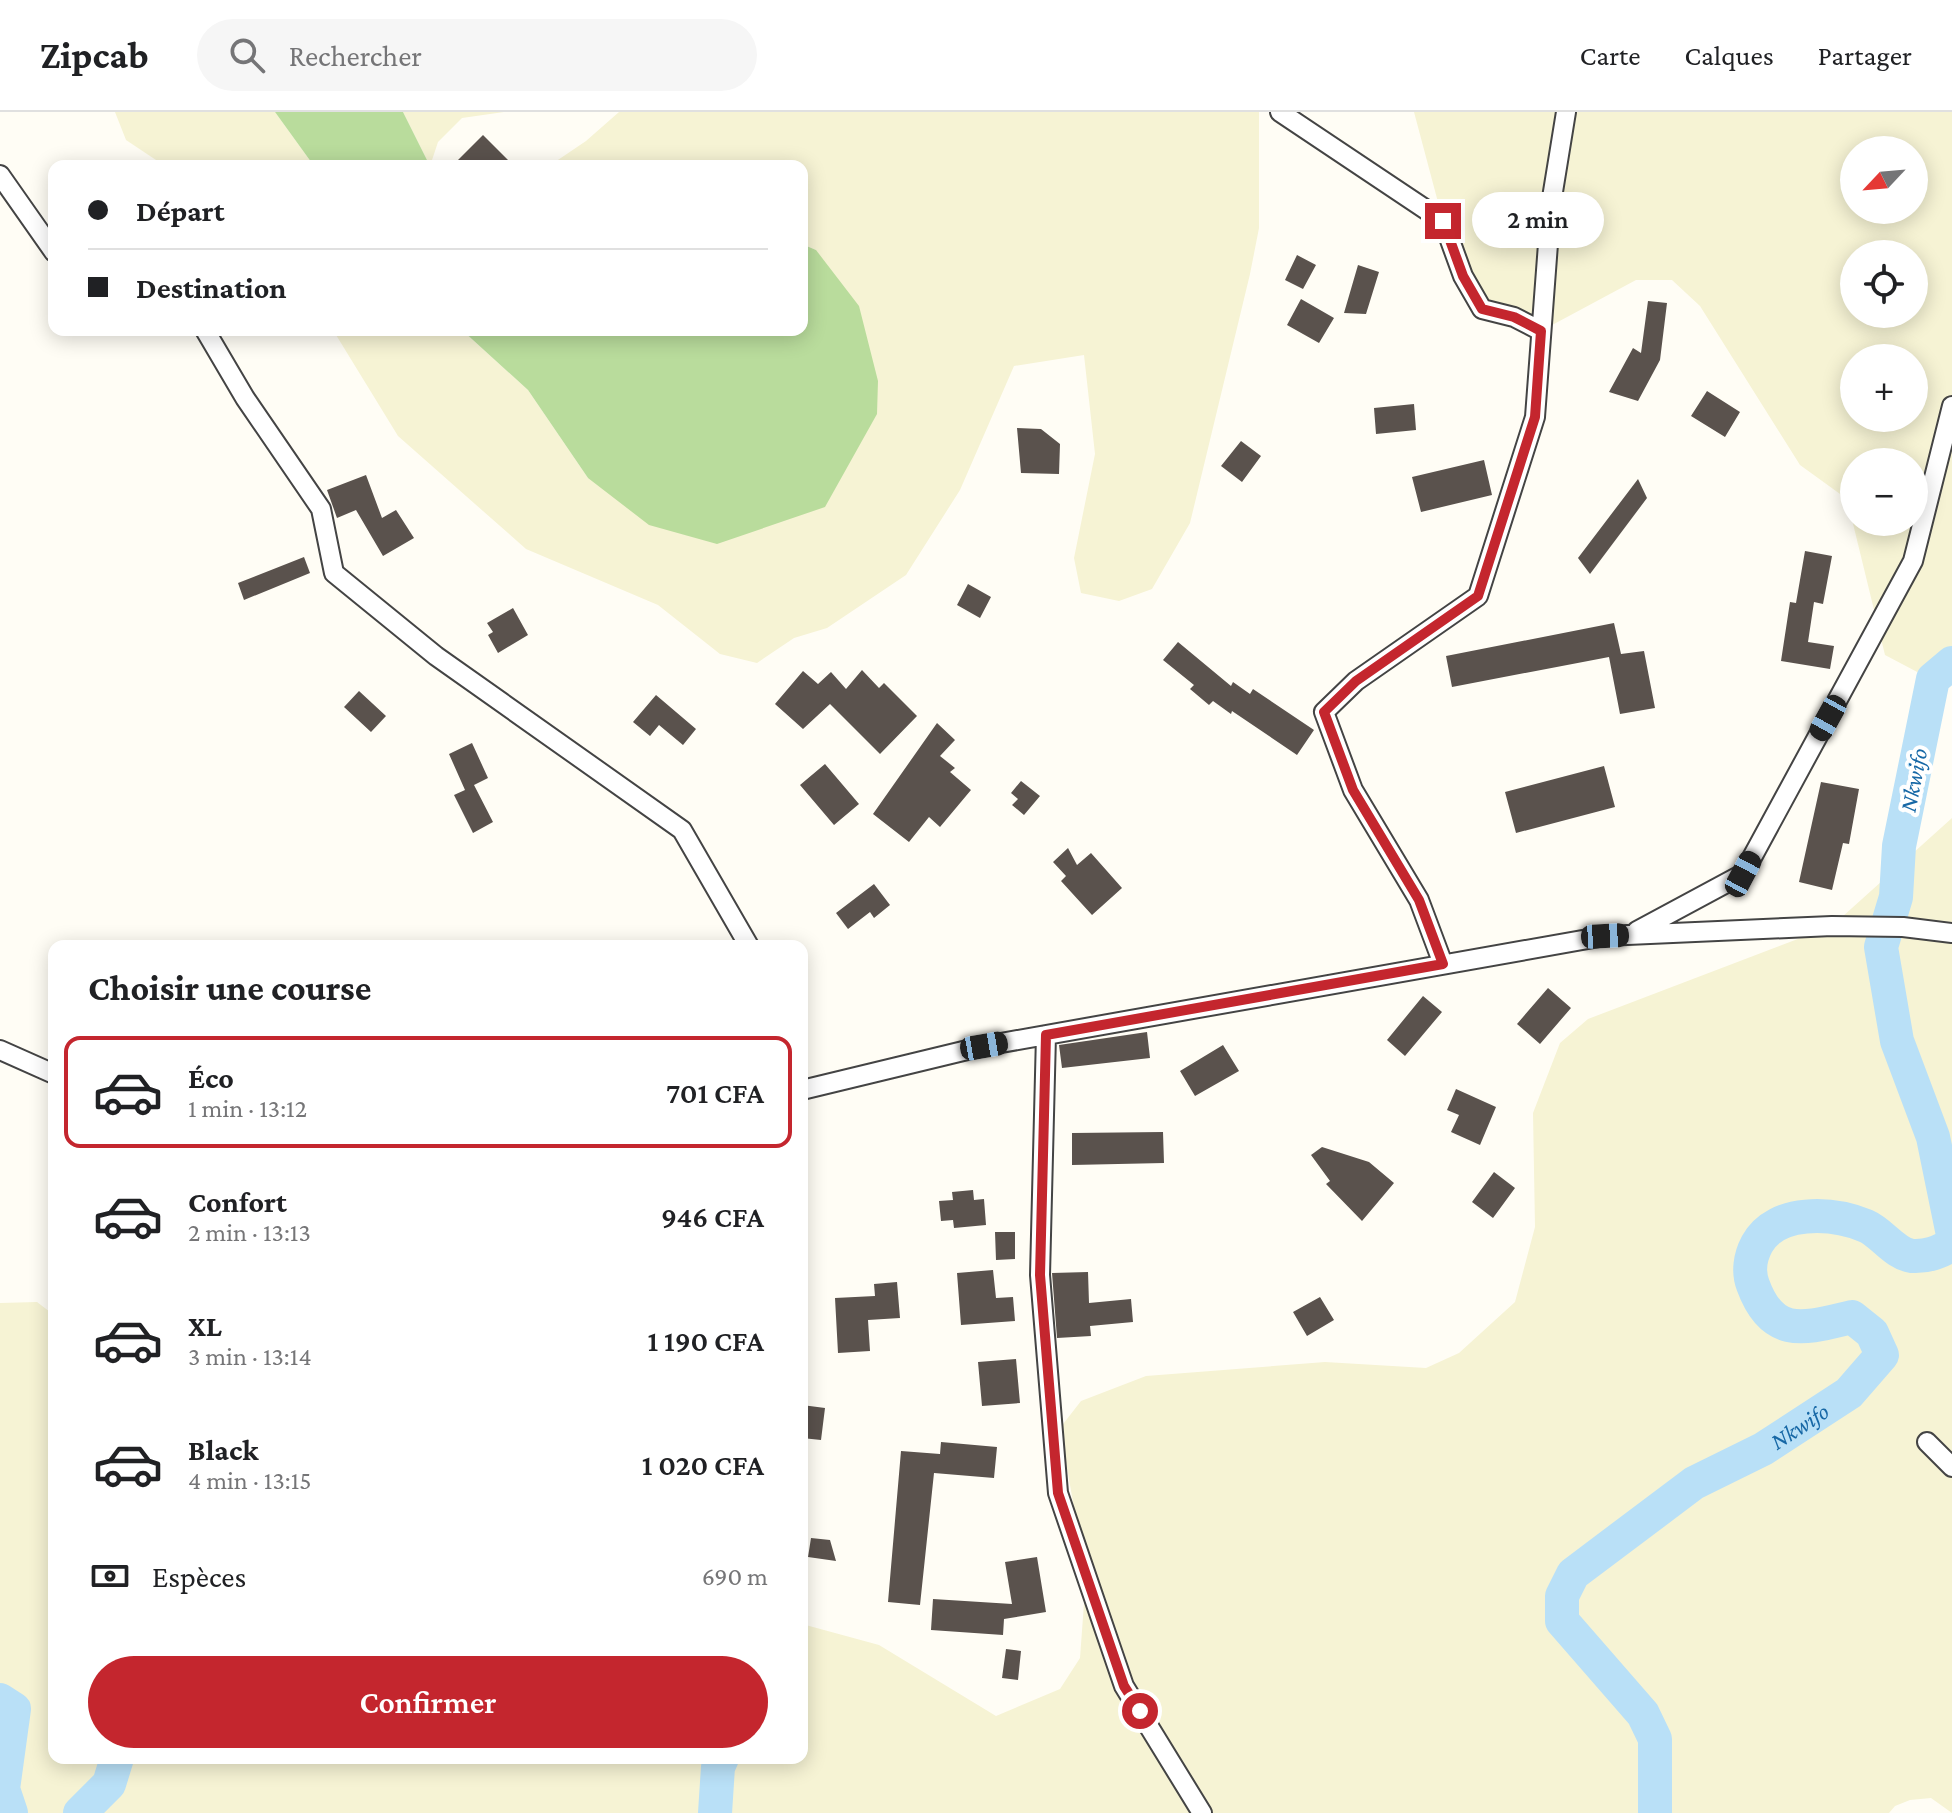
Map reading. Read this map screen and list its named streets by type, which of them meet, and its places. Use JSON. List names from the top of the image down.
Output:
{
  "water": ["Nkwifo"],
  "north": "bottom left",
  "page": {
    "header": "Zipcab",
    "search": "Rechercher",
    "nav": ["Carte", "Calques", "Partager"],
    "map_buttons": ["+", "−"],
    "banner": ["Départ", "Destination"],
    "bubble": "2 min",
    "heading": "Choisir une course",
    "list": [
      {
        "name": "Éco",
        "note": "1 min · 13:12",
        "value": "701 CFA"
      },
      {
        "name": "Confort",
        "note": "2 min · 13:13",
        "value": "946 CFA"
      },
      {
        "name": "XL",
        "note": "3 min · 13:14",
        "value": "1 190 CFA"
      },
      {
        "name": "Black",
        "note": "4 min · 13:15",
        "value": "1 020 CFA"
      }
    ],
    "pay": ["Espèces", "690 m"],
    "buttons": "Confirmer"
  }
}
